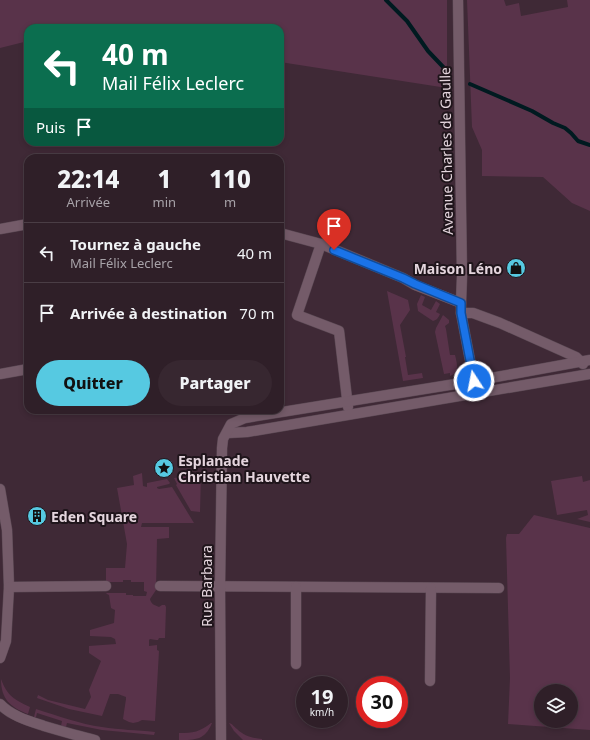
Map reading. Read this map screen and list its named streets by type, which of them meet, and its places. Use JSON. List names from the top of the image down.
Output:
{
  "streets": {
    "street": ["Avenue Charles de Gaulle", "Rue Barbara"]
  },
  "places": {
    "shop": ["Maison Léno"],
    "place": ["Esplanade Christian Hauvette"],
    "building": ["Eden Square"]
  },
  "page": {
    "turn": ["40 m", "Mail Félix Leclerc"],
    "then": "Puis",
    "eta": [
      "22:14",
      "Arrivée",
      "1",
      "min",
      "110",
      "m"
    ],
    "list": [
      {
        "name": "Tournez à gauche",
        "note": "Mail Félix Leclerc",
        "value": "40 m"
      },
      {
        "name": "Arrivée à destination",
        "value": "70 m"
      }
    ],
    "buttons": ["Quitter", "Partager"],
    "speed": "19 km/h",
    "limit": "30"
  }
}
